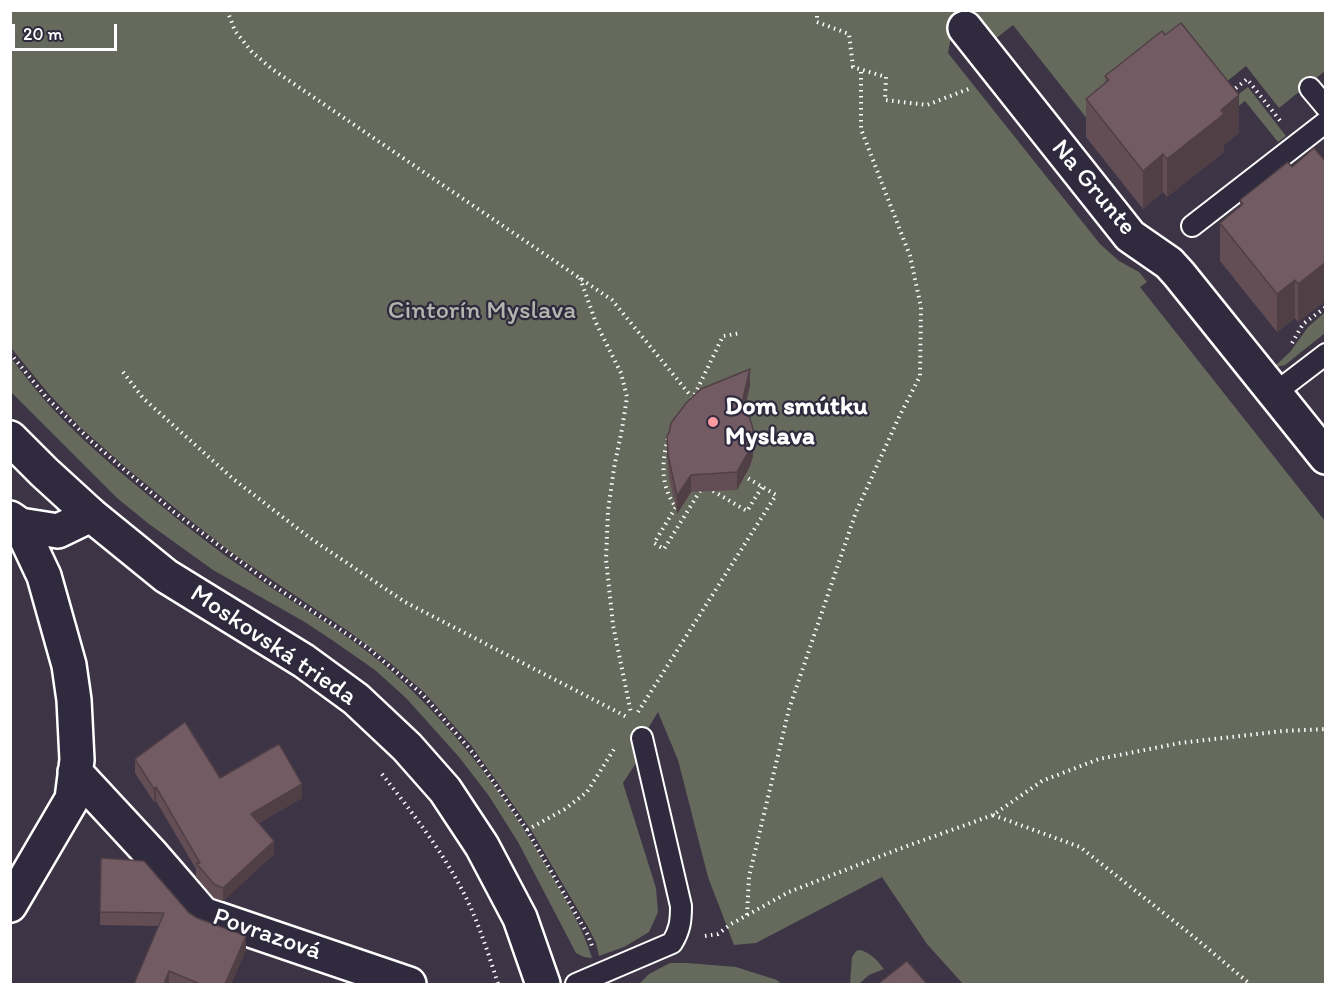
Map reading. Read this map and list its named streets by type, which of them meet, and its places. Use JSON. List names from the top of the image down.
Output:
{
  "streets": {
    "street": ["Na Grunte", "Moskovská trieda", "Povrazová"]
  },
  "parks": ["Cintorín Myslava"],
  "places": ["Dom smútku Myslava"],
  "scale_bar": "20 m"
}
